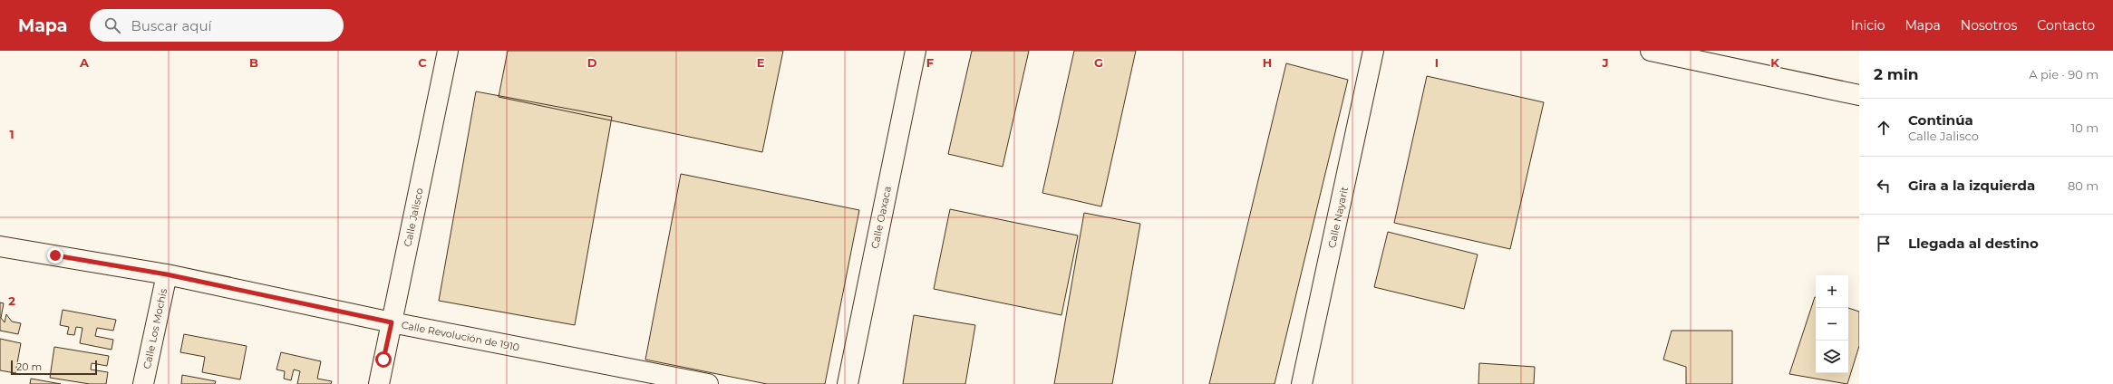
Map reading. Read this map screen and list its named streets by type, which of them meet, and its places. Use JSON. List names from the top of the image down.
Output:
{
  "streets": {
    "street": [
      "Calle Jalisco",
      "Calle Oaxaca",
      "Calle Nayarit",
      "Calle Los Mochis",
      "Calle Revolución de 1910"
    ]
  },
  "crossings": [
    ["Calle Jalisco", "Calle Revolución de 1910"],
    ["Calle Los Mochis", "Calle Revolución de 1910"]
  ],
  "scale_bar": "20 m",
  "page": {
    "header": "Mapa",
    "search": "Buscar aquí",
    "nav": [
      "Inicio",
      "Mapa",
      "Nosotros",
      "Contacto"
    ],
    "heading": ["2 min", "A pie · 90 m"],
    "list": [
      ["Continúa", "Calle Jalisco", "10 m"],
      ["Gira a la izquierda", "80 m"],
      "Llegada al destino"
    ],
    "map_buttons": ["+", "−"],
    "scale": "20 m"
  },
  "grid": {
    "columns": [
      "A",
      "B",
      "C",
      "D",
      "E",
      "F",
      "G",
      "H",
      "I",
      "J",
      "K"
    ],
    "rows": ["1", "2"]
  }
}
